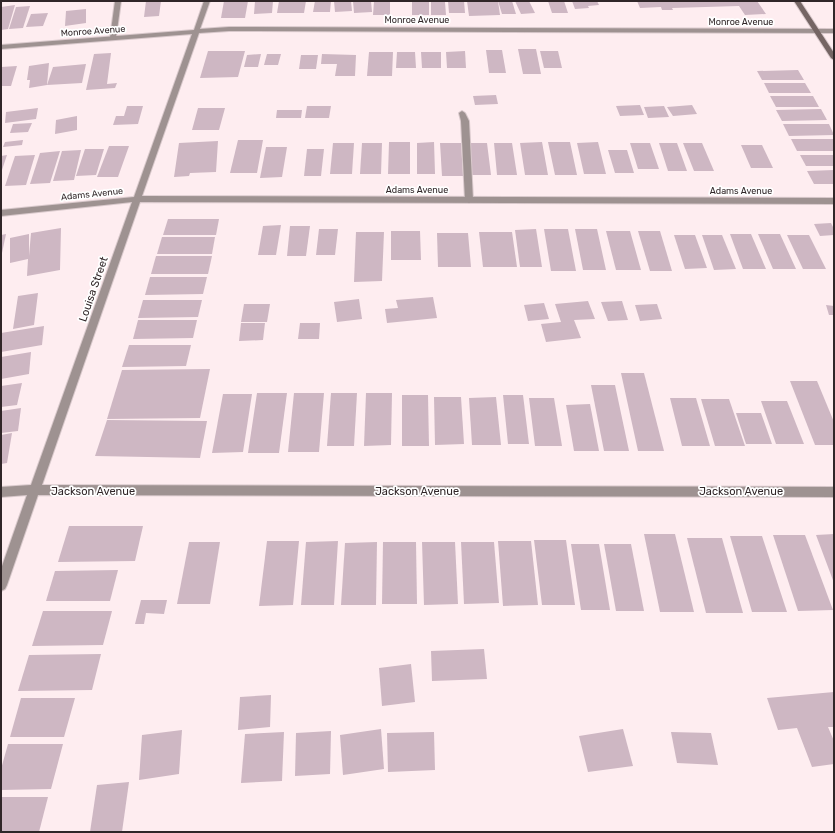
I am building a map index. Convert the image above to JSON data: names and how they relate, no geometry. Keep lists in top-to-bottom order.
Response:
{
  "streets": {
    "street": [
      "Monroe Avenue",
      "Adams Avenue",
      "Louisa Street",
      "Jackson Avenue"
    ]
  },
  "crossings": [
    ["Monroe Avenue", "Louisa Street"],
    ["Adams Avenue", "Louisa Street"],
    ["Louisa Street", "Jackson Avenue"]
  ]
}
